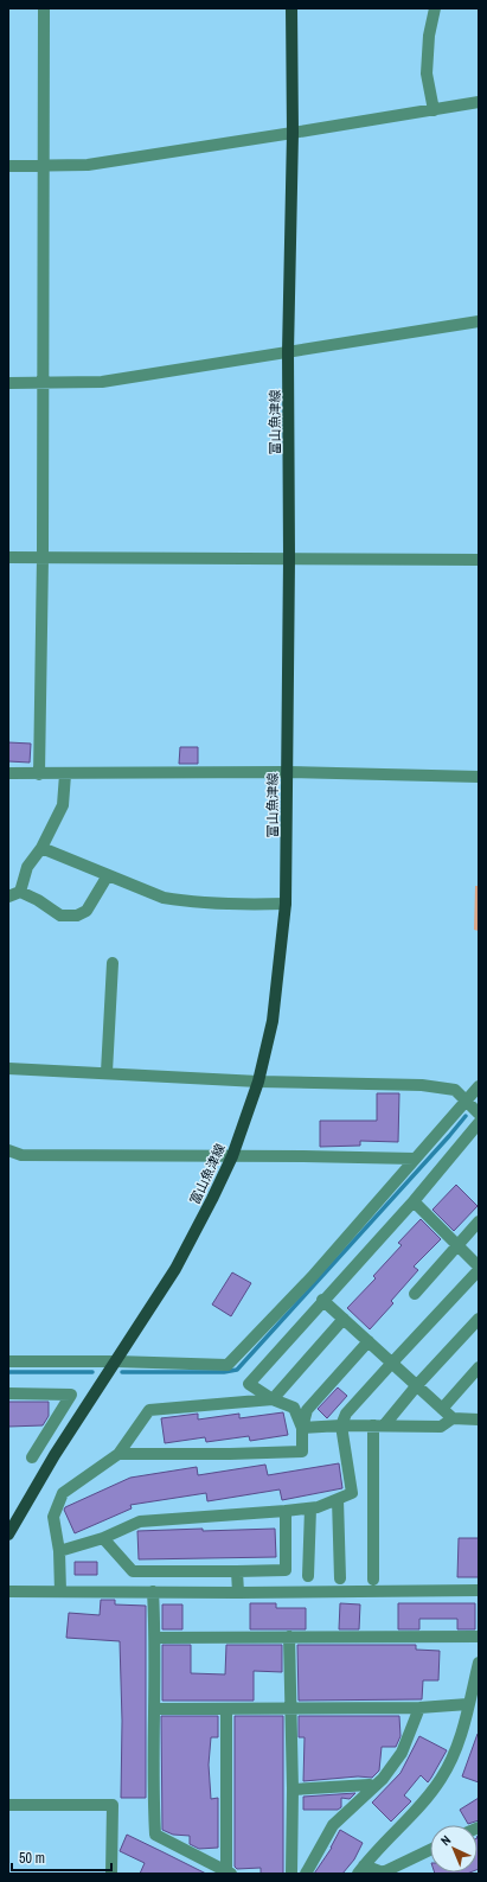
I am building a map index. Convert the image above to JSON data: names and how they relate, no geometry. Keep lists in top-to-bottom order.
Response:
{
  "streets": {
    "main road": ["富山魚津線"]
  },
  "scale_bar": "50 m",
  "north": "top left"
}
